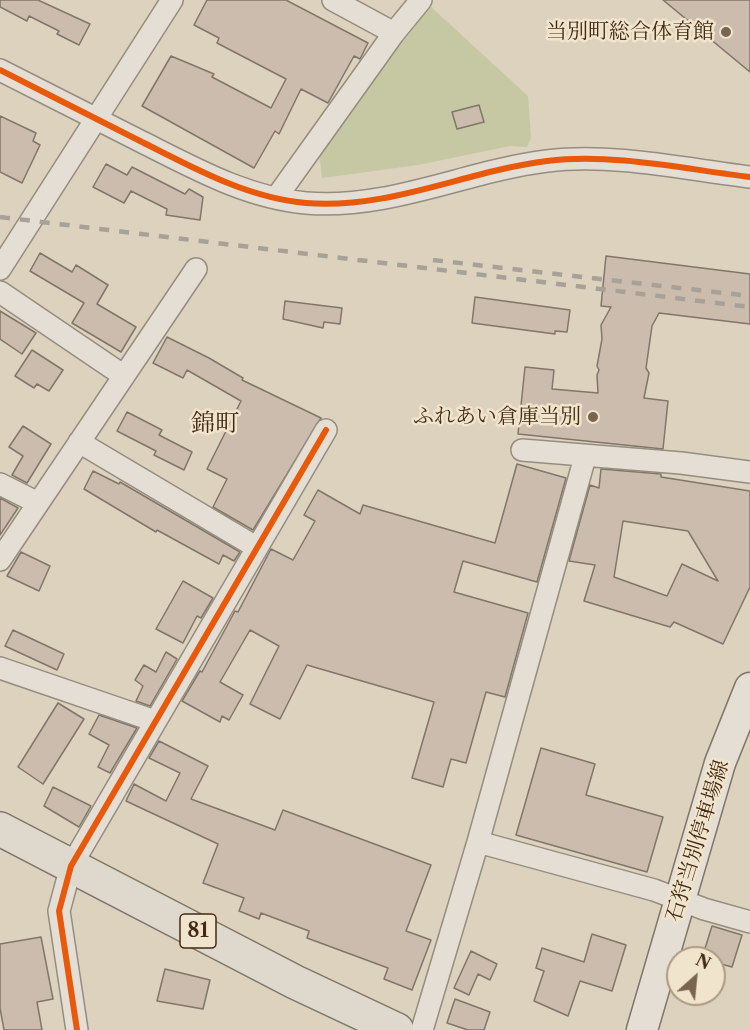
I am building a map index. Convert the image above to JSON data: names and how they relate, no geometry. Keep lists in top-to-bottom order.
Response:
{
  "streets": {
    "main road": ["石狩当別停車場線", "81"]
  },
  "districts": ["錦町"],
  "places": ["当別町総合体育館", "ふれあい倉庫当別"],
  "north": "top right"
}
